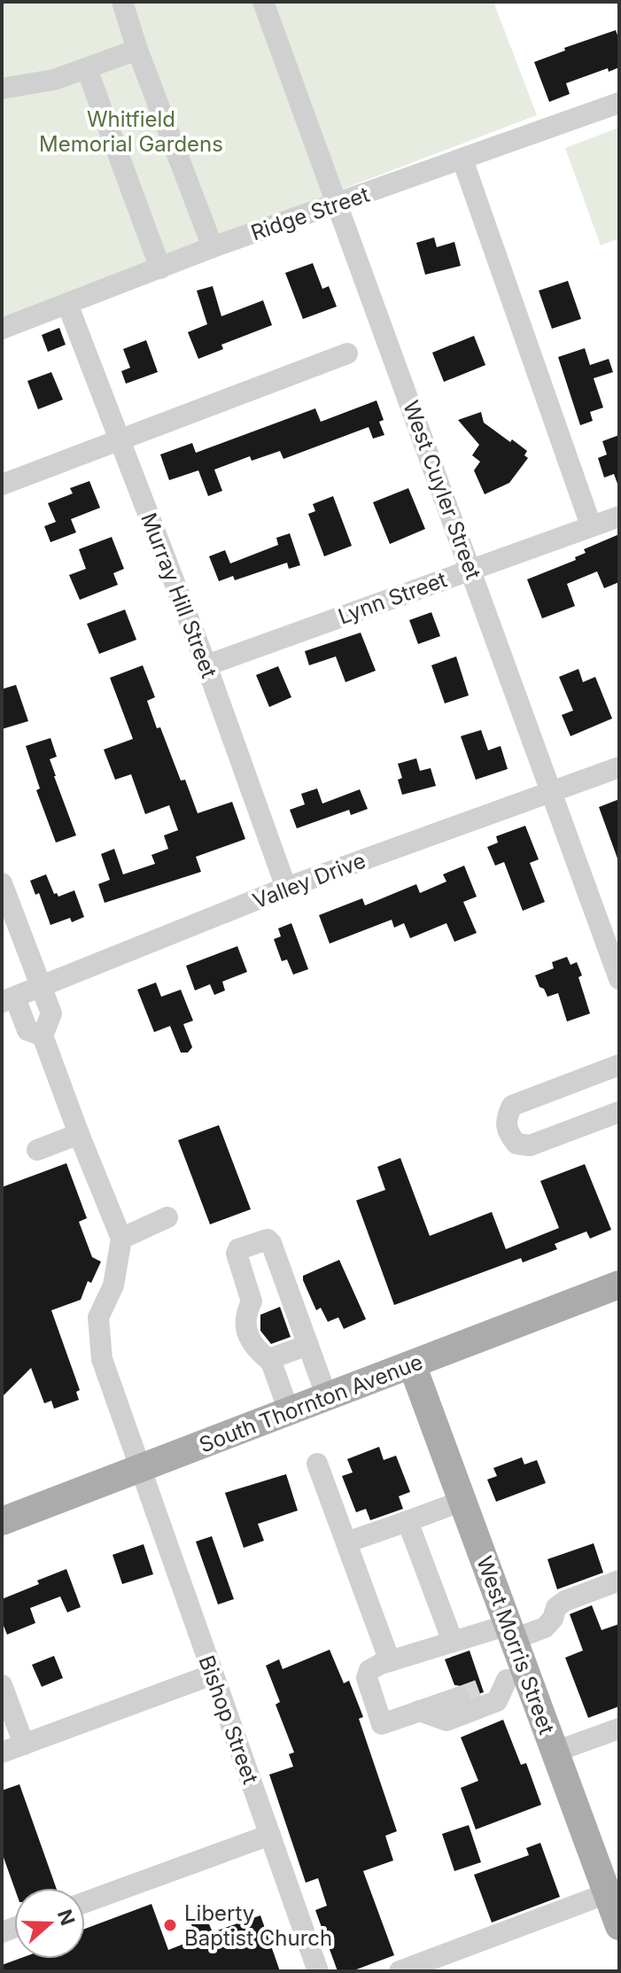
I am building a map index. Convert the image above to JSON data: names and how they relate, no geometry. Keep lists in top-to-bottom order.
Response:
{
  "streets": {
    "main road": ["South Thornton Avenue", "West Morris Street"],
    "street": [
      "Ridge Street",
      "West Cuyler Street",
      "Murray Hill Street",
      "Lynn Street",
      "Valley Drive",
      "Bishop Street"
    ]
  },
  "crossings": [
    ["Ridge Street", "West Cuyler Street"],
    ["Ridge Street", "Murray Hill Street"],
    ["West Cuyler Street", "Lynn Street"],
    ["West Cuyler Street", "Valley Drive"],
    ["Murray Hill Street", "Lynn Street"],
    ["Murray Hill Street", "Valley Drive"],
    ["South Thornton Avenue", "West Morris Street"],
    ["South Thornton Avenue", "Bishop Street"]
  ],
  "parks": ["Whitfield Memorial Gardens"],
  "places": ["Liberty Baptist Church"],
  "north": "right"
}
